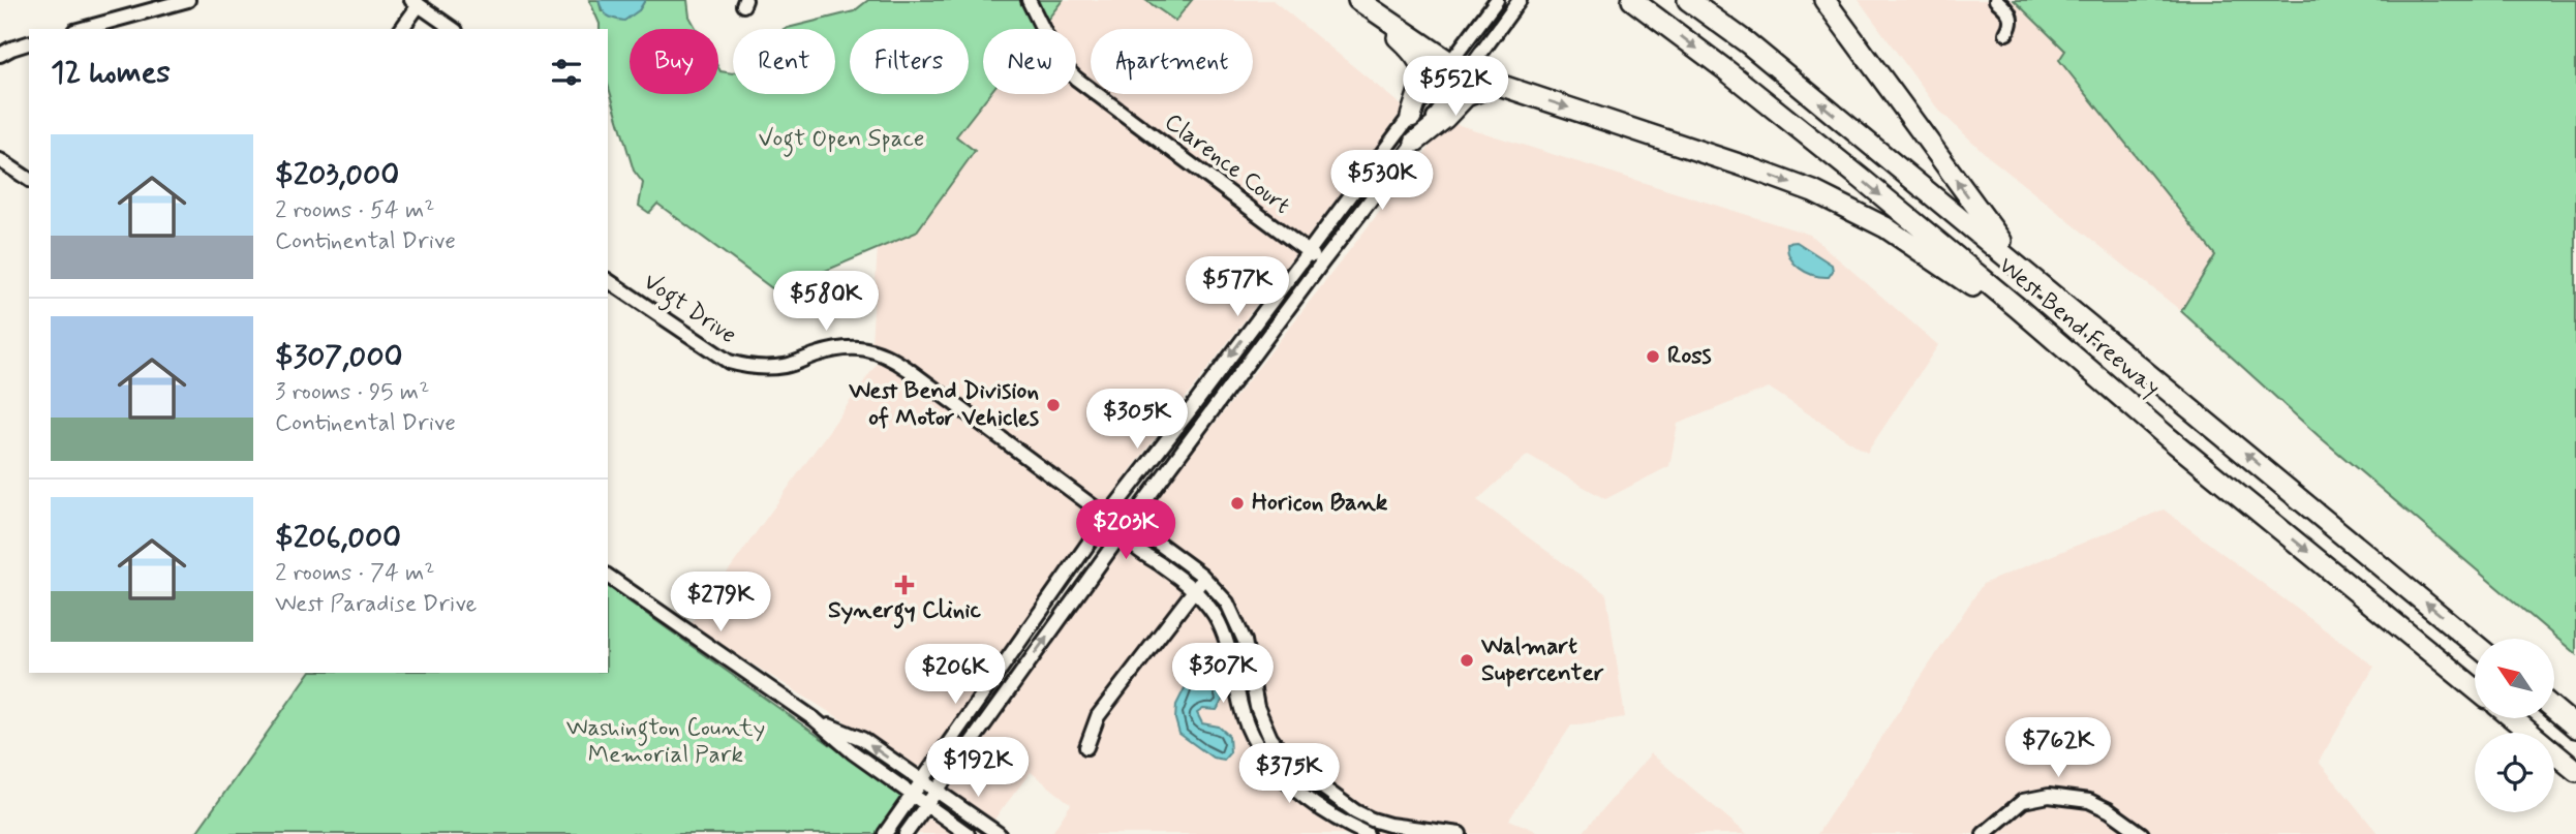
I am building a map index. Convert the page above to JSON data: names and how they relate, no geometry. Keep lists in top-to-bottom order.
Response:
{
  "streets": {
    "highway": ["West Bend Freeway"],
    "street": ["Clarence Court", "Vogt Drive"]
  },
  "parks": ["Vogt Open Space", "Washington County Memorial Park"],
  "places": {
    "other": [
      "Ross",
      "West Bend Division of Motor Vehicles",
      "Horicon Bank",
      "Walmart Supercenter"
    ],
    "health": ["Synergy Clinic"]
  },
  "north": "top left",
  "page": {
    "chip": [
      "Buy",
      "Rent",
      "Filters",
      "New",
      "Apartment"
    ],
    "heading": "12 homes",
    "price": [
      "$552K",
      "$530K",
      "$577K",
      "$580K",
      "$305K",
      "$203K",
      "$279K",
      "$307K",
      "$206K",
      "$762K",
      "$192K",
      "$375K"
    ],
    "list": [
      {
        "name": "$203,000",
        "note": "2 rooms · 54 m² · Continental Drive"
      },
      {
        "name": "$307,000",
        "note": "3 rooms · 95 m² · Continental Drive"
      },
      {
        "name": "$206,000",
        "note": "2 rooms · 74 m² · West Paradise Drive"
      }
    ]
  }
}
